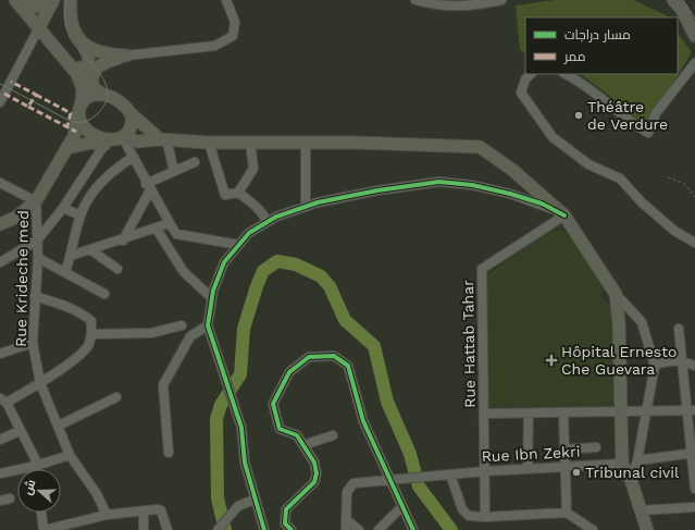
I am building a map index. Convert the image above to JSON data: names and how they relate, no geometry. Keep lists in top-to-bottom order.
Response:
{
  "streets": {
    "street": ["Rue Krideche med", "Rue Hattab Tahar", "Rue Ibn Zekri"]
  },
  "crossings": [
    ["Rue Hattab Tahar", "Rue Ibn Zekri"]
  ],
  "places": {
    "other": ["Théâtre de Verdure", "Tribunal civil"],
    "health": ["Hôpital Ernesto Che Guevara"]
  },
  "legend": ["مسار دراجات", "ممر"],
  "north": "left"
}
